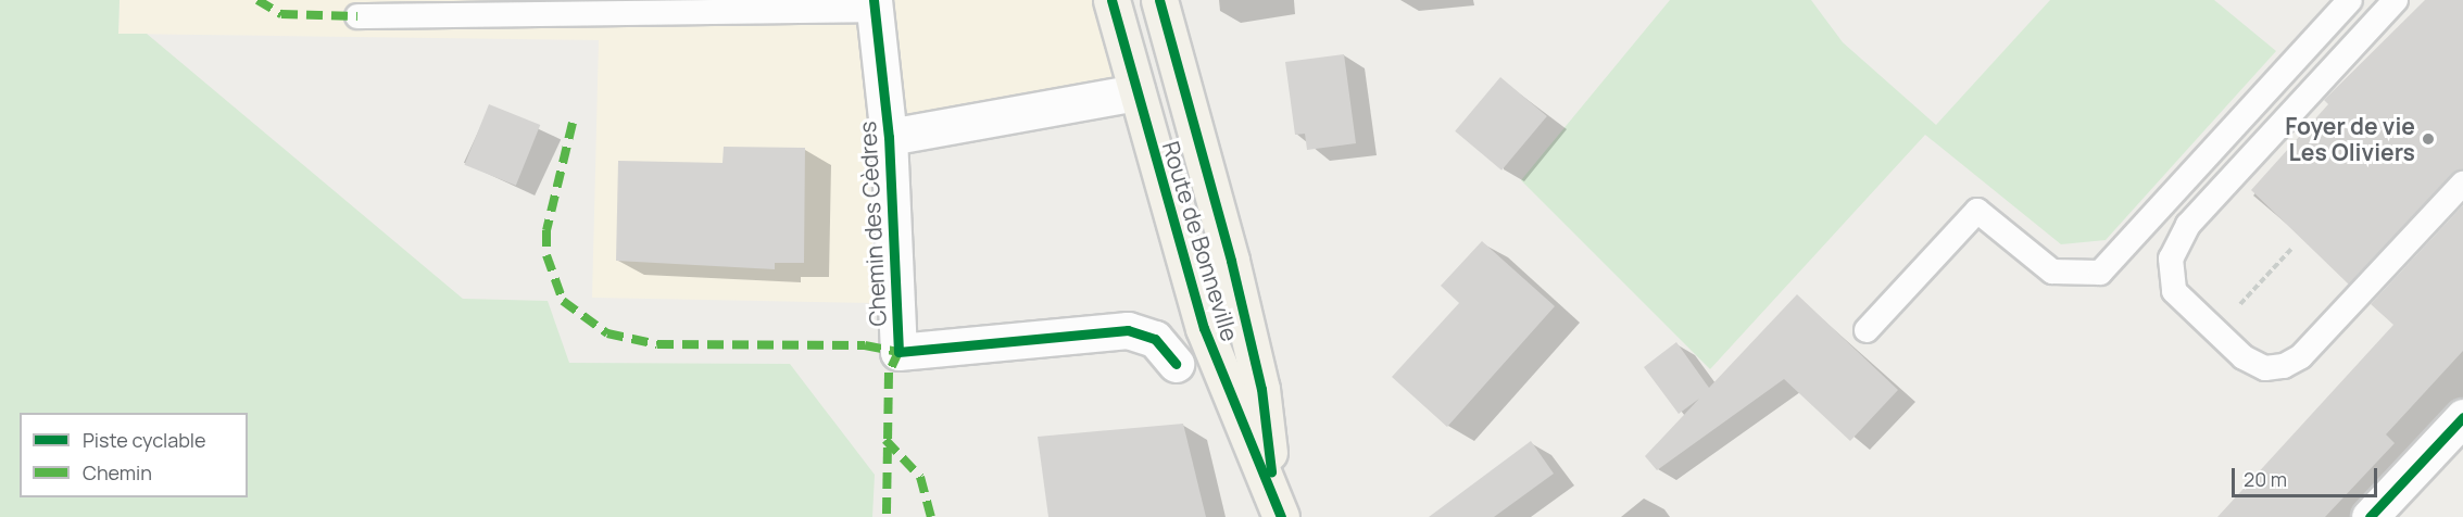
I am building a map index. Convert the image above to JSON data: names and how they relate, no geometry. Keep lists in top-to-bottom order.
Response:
{
  "streets": {
    "main road": ["Route de Bonneville"],
    "street": ["Chemin des Cèdres"]
  },
  "crossings": [
    ["Chemin des Cèdres", "Route de Bonneville"]
  ],
  "places": ["Foyer de vie Les Oliviers"],
  "legend": ["Piste cyclable", "Chemin"],
  "scale_bar": "20 m"
}
